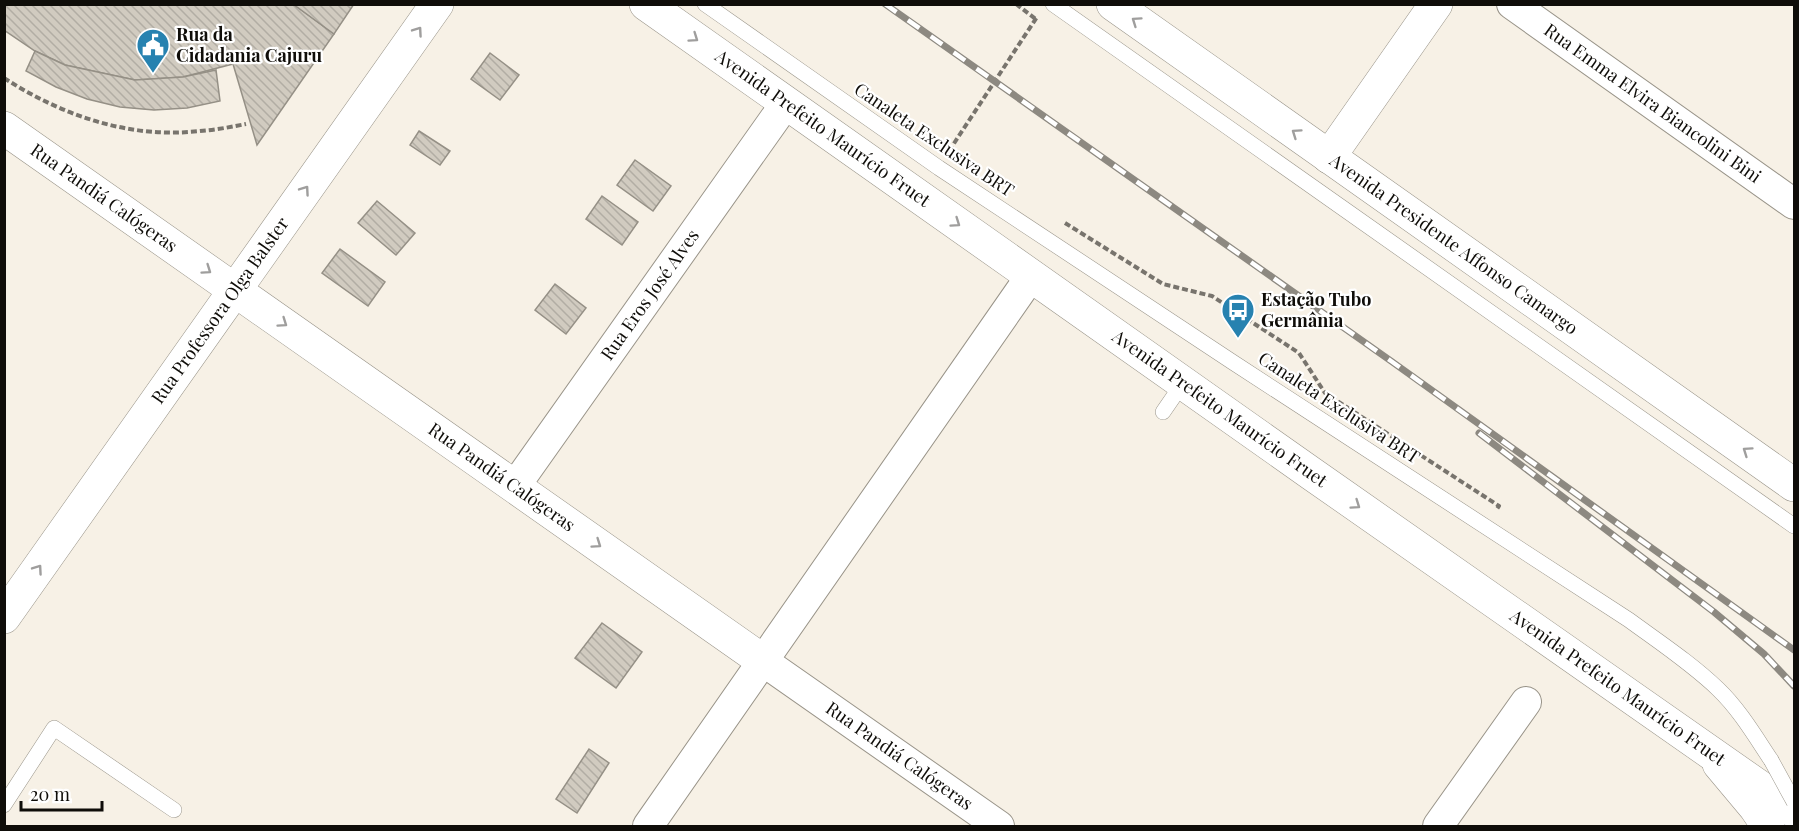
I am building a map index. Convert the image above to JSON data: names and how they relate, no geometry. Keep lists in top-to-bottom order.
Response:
{
  "streets": {
    "main road": [
      "Avenida Prefeito Maurício Fruet",
      "Rua Pandiá Calógeras",
      "Avenida Presidente Affonso Camargo",
      "Rua Professora Olga Balster"
    ],
    "street": ["Rua Emma Elvira Biancolini Bini", "Rua Eros José Alves"],
    "lane": ["Canaleta Exclusiva BRT"]
  },
  "crossings": [
    ["Avenida Prefeito Maurício Fruet", "Rua Eros José Alves"],
    ["Rua Pandiá Calógeras", "Rua Eros José Alves"],
    ["Rua Pandiá Calógeras", "Rua Professora Olga Balster"]
  ],
  "one_way": [
    "Avenida Prefeito Maurício Fruet",
    "Rua Pandiá Calógeras",
    "Avenida Presidente Affonso Camargo",
    "Rua Professora Olga Balster"
  ],
  "places": {
    "public building": ["Rua da Cidadania Cajuru"],
    "bus stop": ["Estação Tubo Germânia"]
  },
  "scale_bar": "20 m"
}
